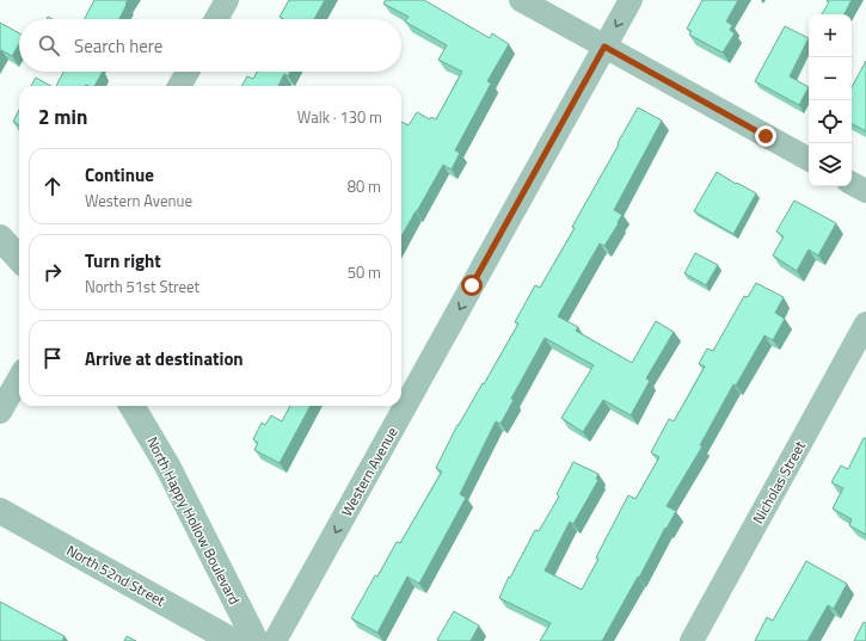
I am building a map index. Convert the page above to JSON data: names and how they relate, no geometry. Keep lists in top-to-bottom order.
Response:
{
  "streets": {
    "street": [
      "Western Avenue",
      "Nicholas Street",
      "North Happy Hollow Boulevard",
      "North 52nd Street"
    ]
  },
  "one_way": ["Western Avenue"],
  "page": {
    "map_buttons": ["+", "−"],
    "search": "Search here",
    "heading": ["2 min", "Walk · 130 m"],
    "list": [
      ["Continue", "Western Avenue", "80 m"],
      ["Turn right", "North 51st Street", "50 m"],
      "Arrive at destination"
    ]
  }
}
